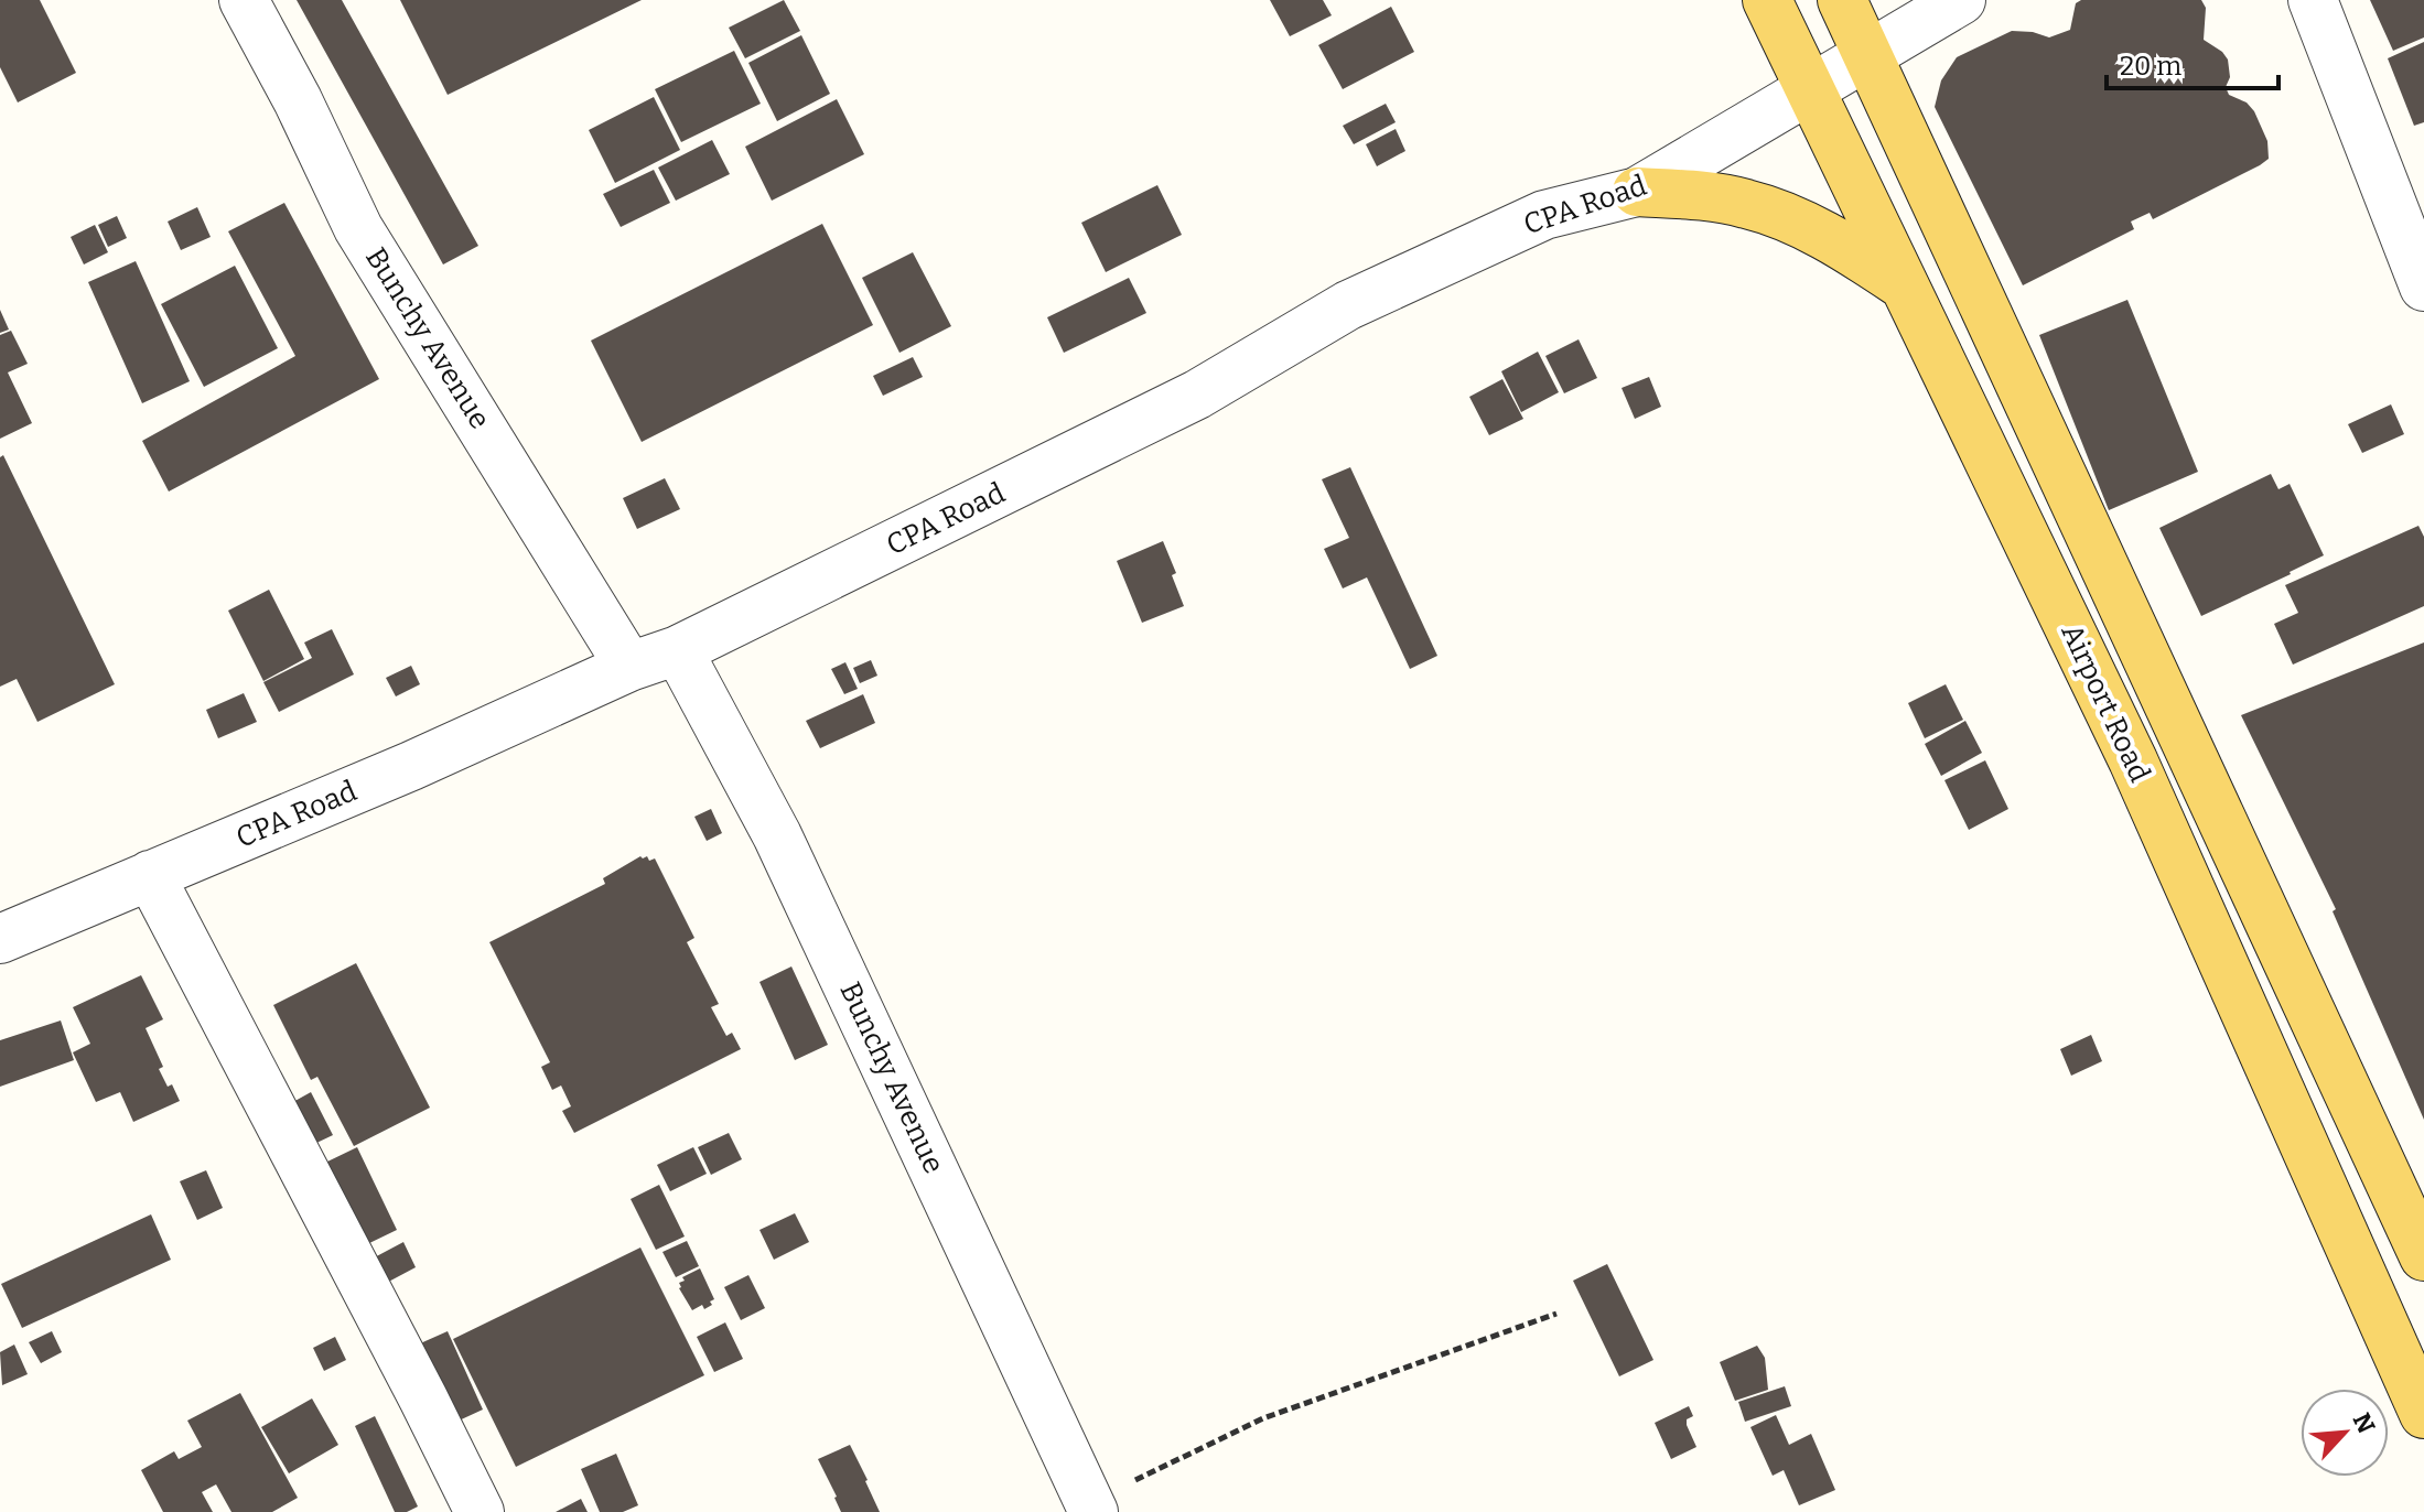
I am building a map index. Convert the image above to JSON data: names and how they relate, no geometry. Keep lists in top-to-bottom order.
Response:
{
  "streets": {
    "main road": ["Airport Road"],
    "street": ["CPA Road", "Bunchy Avenue"]
  },
  "crossings": [
    ["CPA Road", "Bunchy Avenue"],
    ["CPA Road", "Airport Road"]
  ],
  "scale_bar": "20 m",
  "north": "top right"
}
